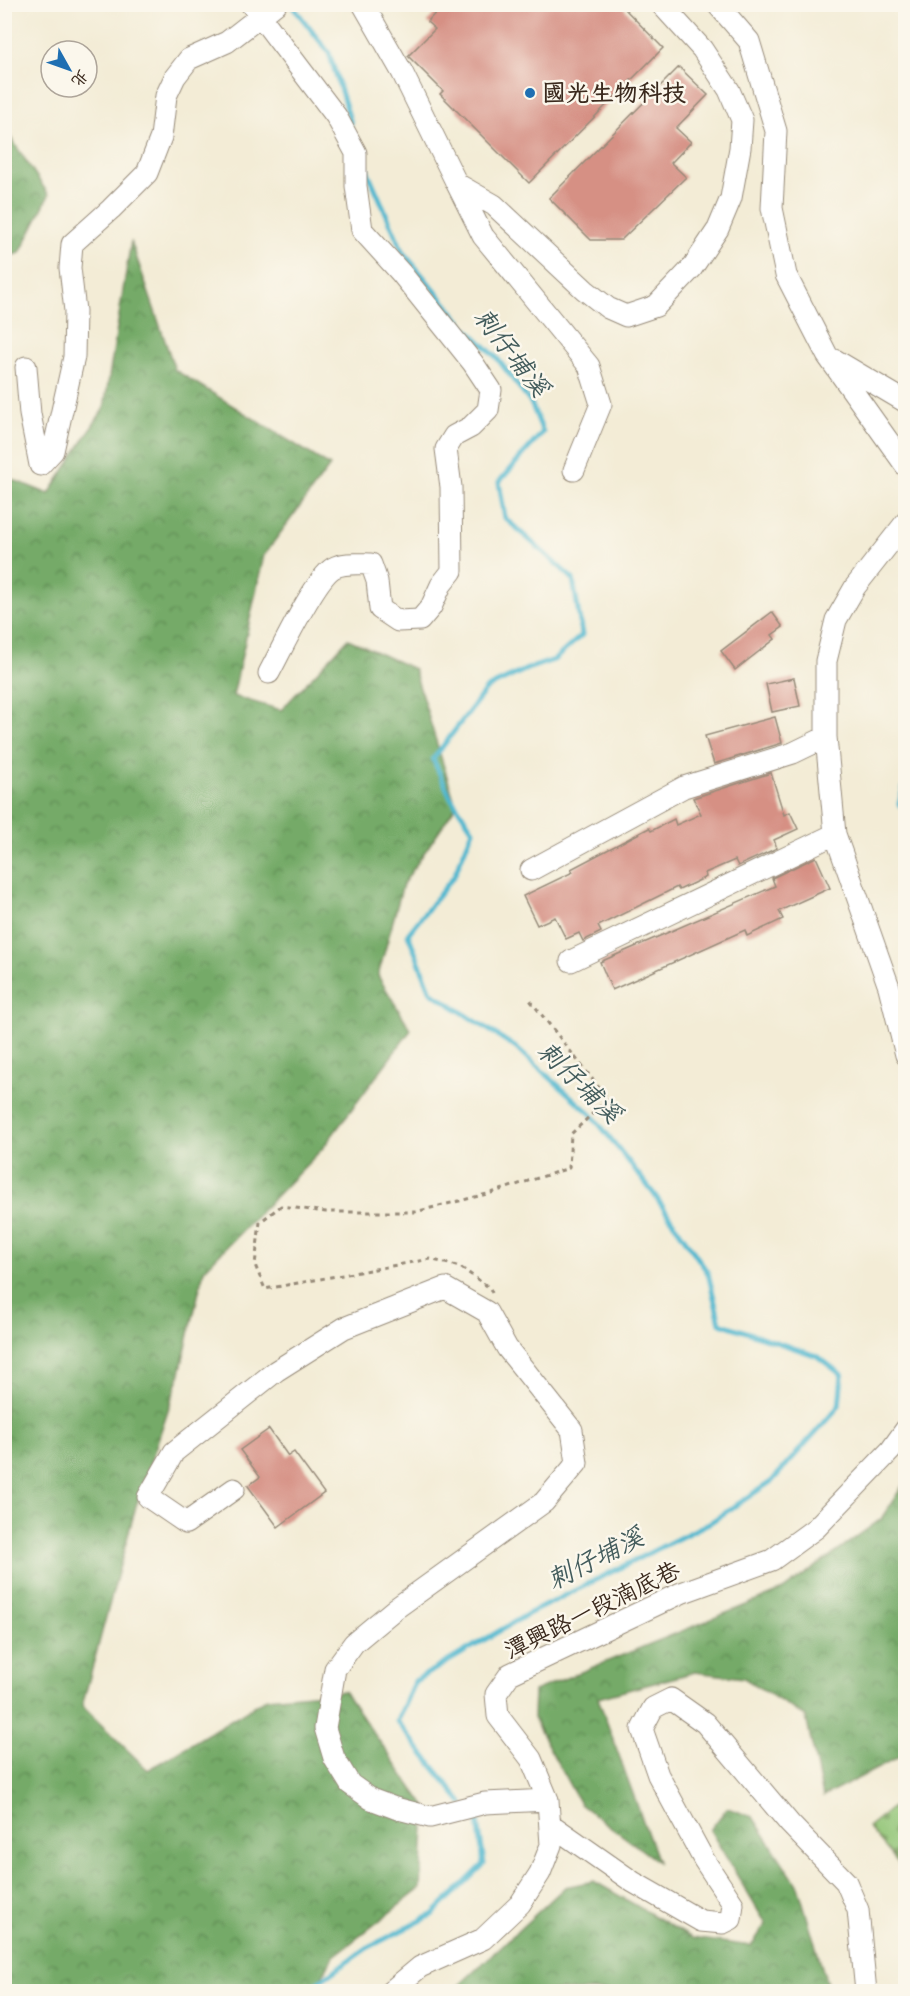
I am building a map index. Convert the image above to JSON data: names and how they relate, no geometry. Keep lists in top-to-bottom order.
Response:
{
  "streets": {
    "street": ["潭興路一段湳底巷"]
  },
  "water": ["刺仔埔溪"],
  "places": ["國光生物科技"],
  "north": "bottom right"
}
